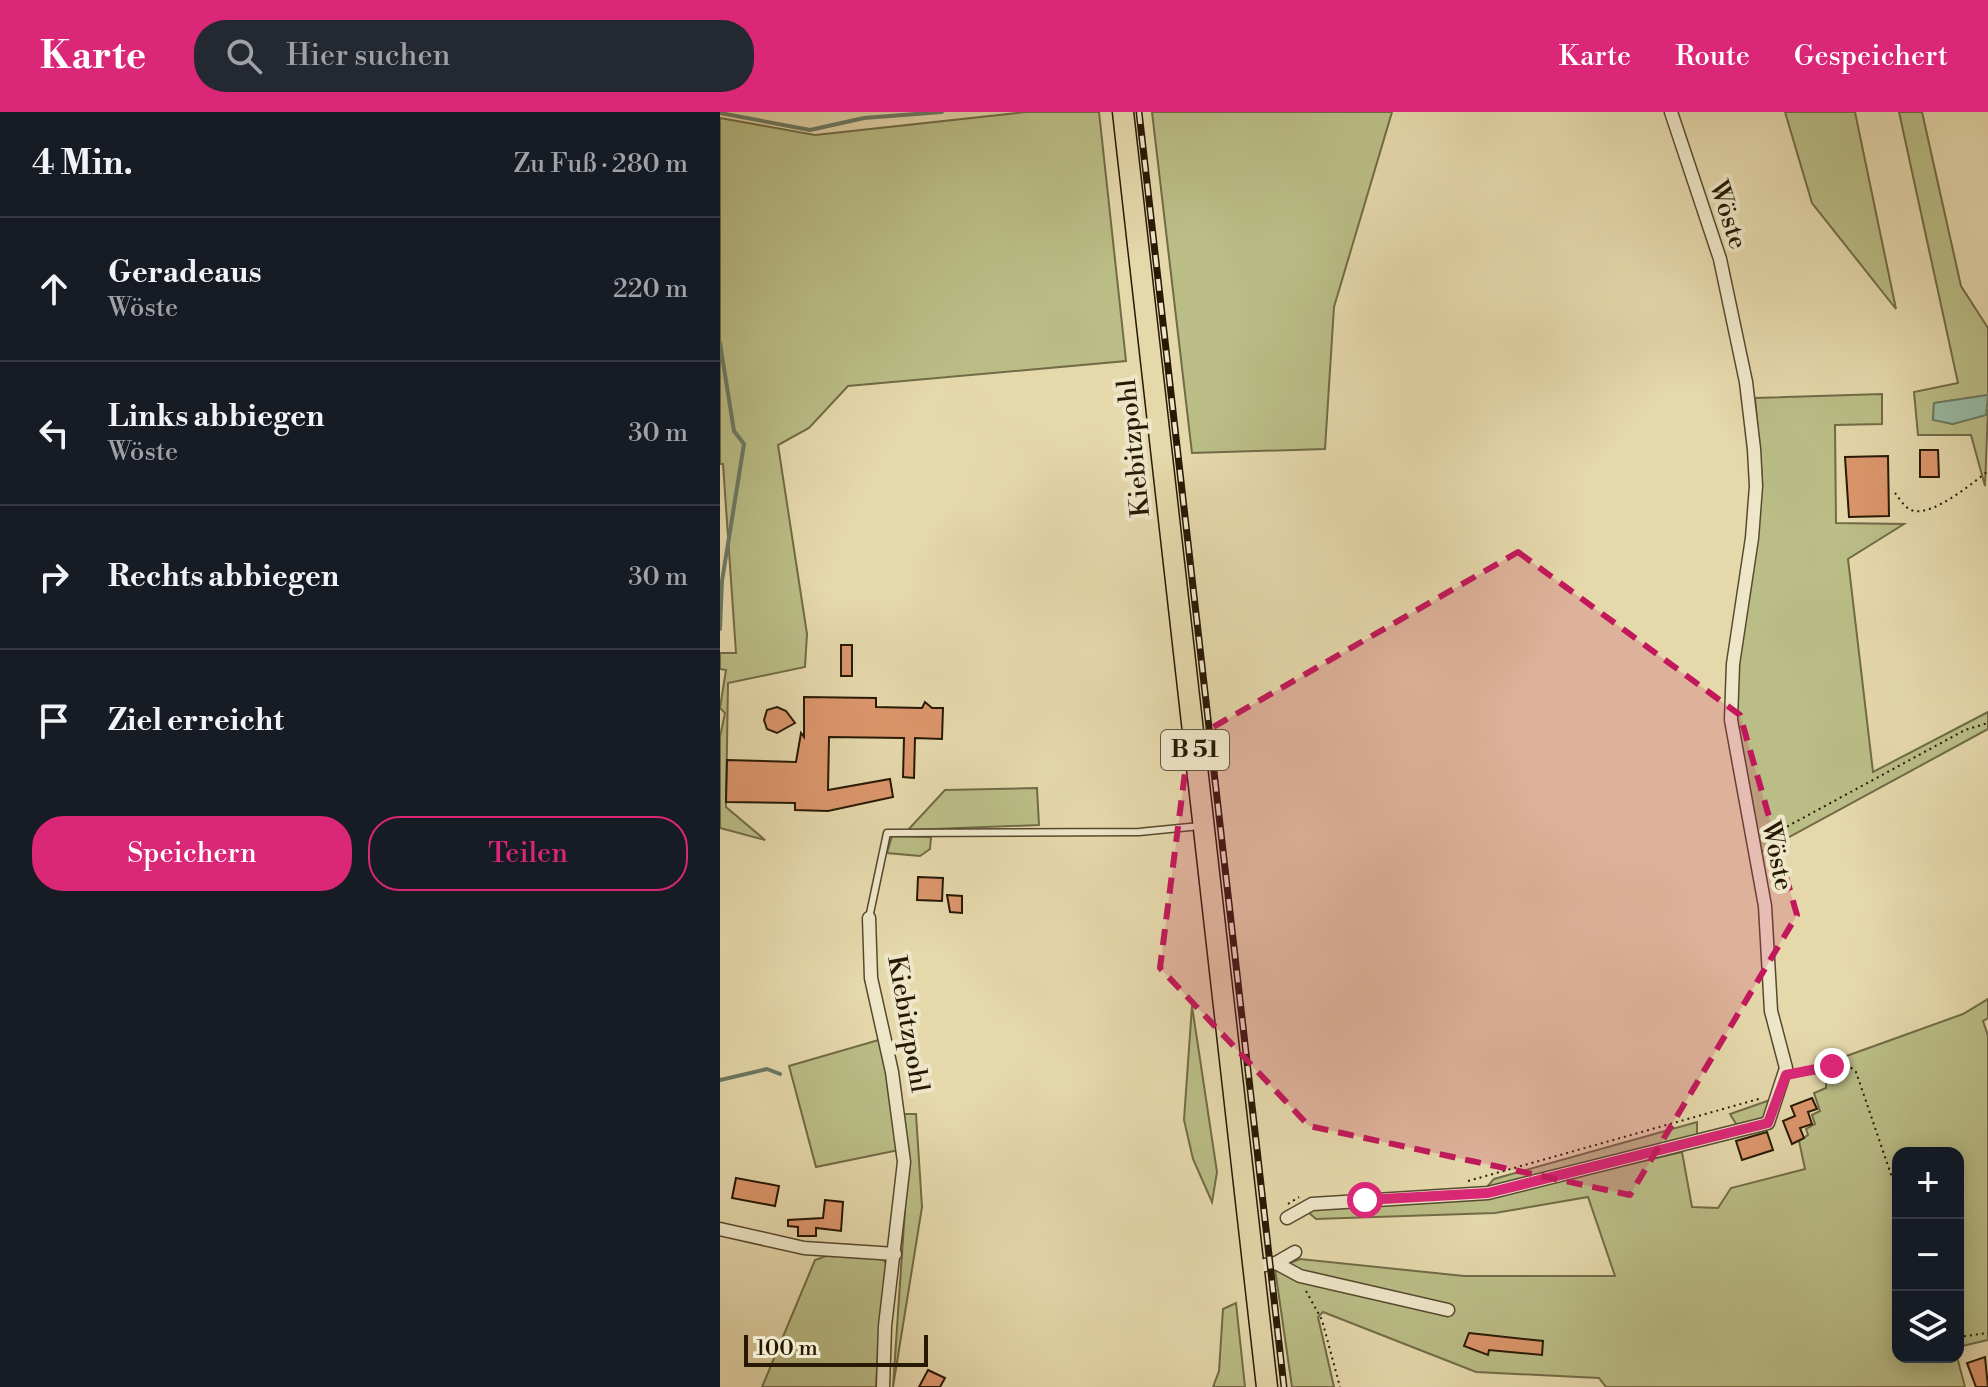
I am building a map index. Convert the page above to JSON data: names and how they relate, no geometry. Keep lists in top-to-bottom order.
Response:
{
  "streets": {
    "main road": ["Kiebitzpohl", "B 51"],
    "street": ["Wöste"]
  },
  "scale_bar": "100 m",
  "page": {
    "header": "Karte",
    "search": "Hier suchen",
    "nav": ["Karte", "Route", "Gespeichert"],
    "heading": ["4 Min.", "Zu Fuß · 280 m"],
    "list": [
      ["Geradeaus", "Wöste", "220 m"],
      ["Links abbiegen", "Wöste", "30 m"],
      ["Rechts abbiegen", "30 m"],
      "Ziel erreicht"
    ],
    "buttons": ["Speichern", "Teilen"],
    "map_buttons": ["+", "−"],
    "scale": "100 m"
  }
}
